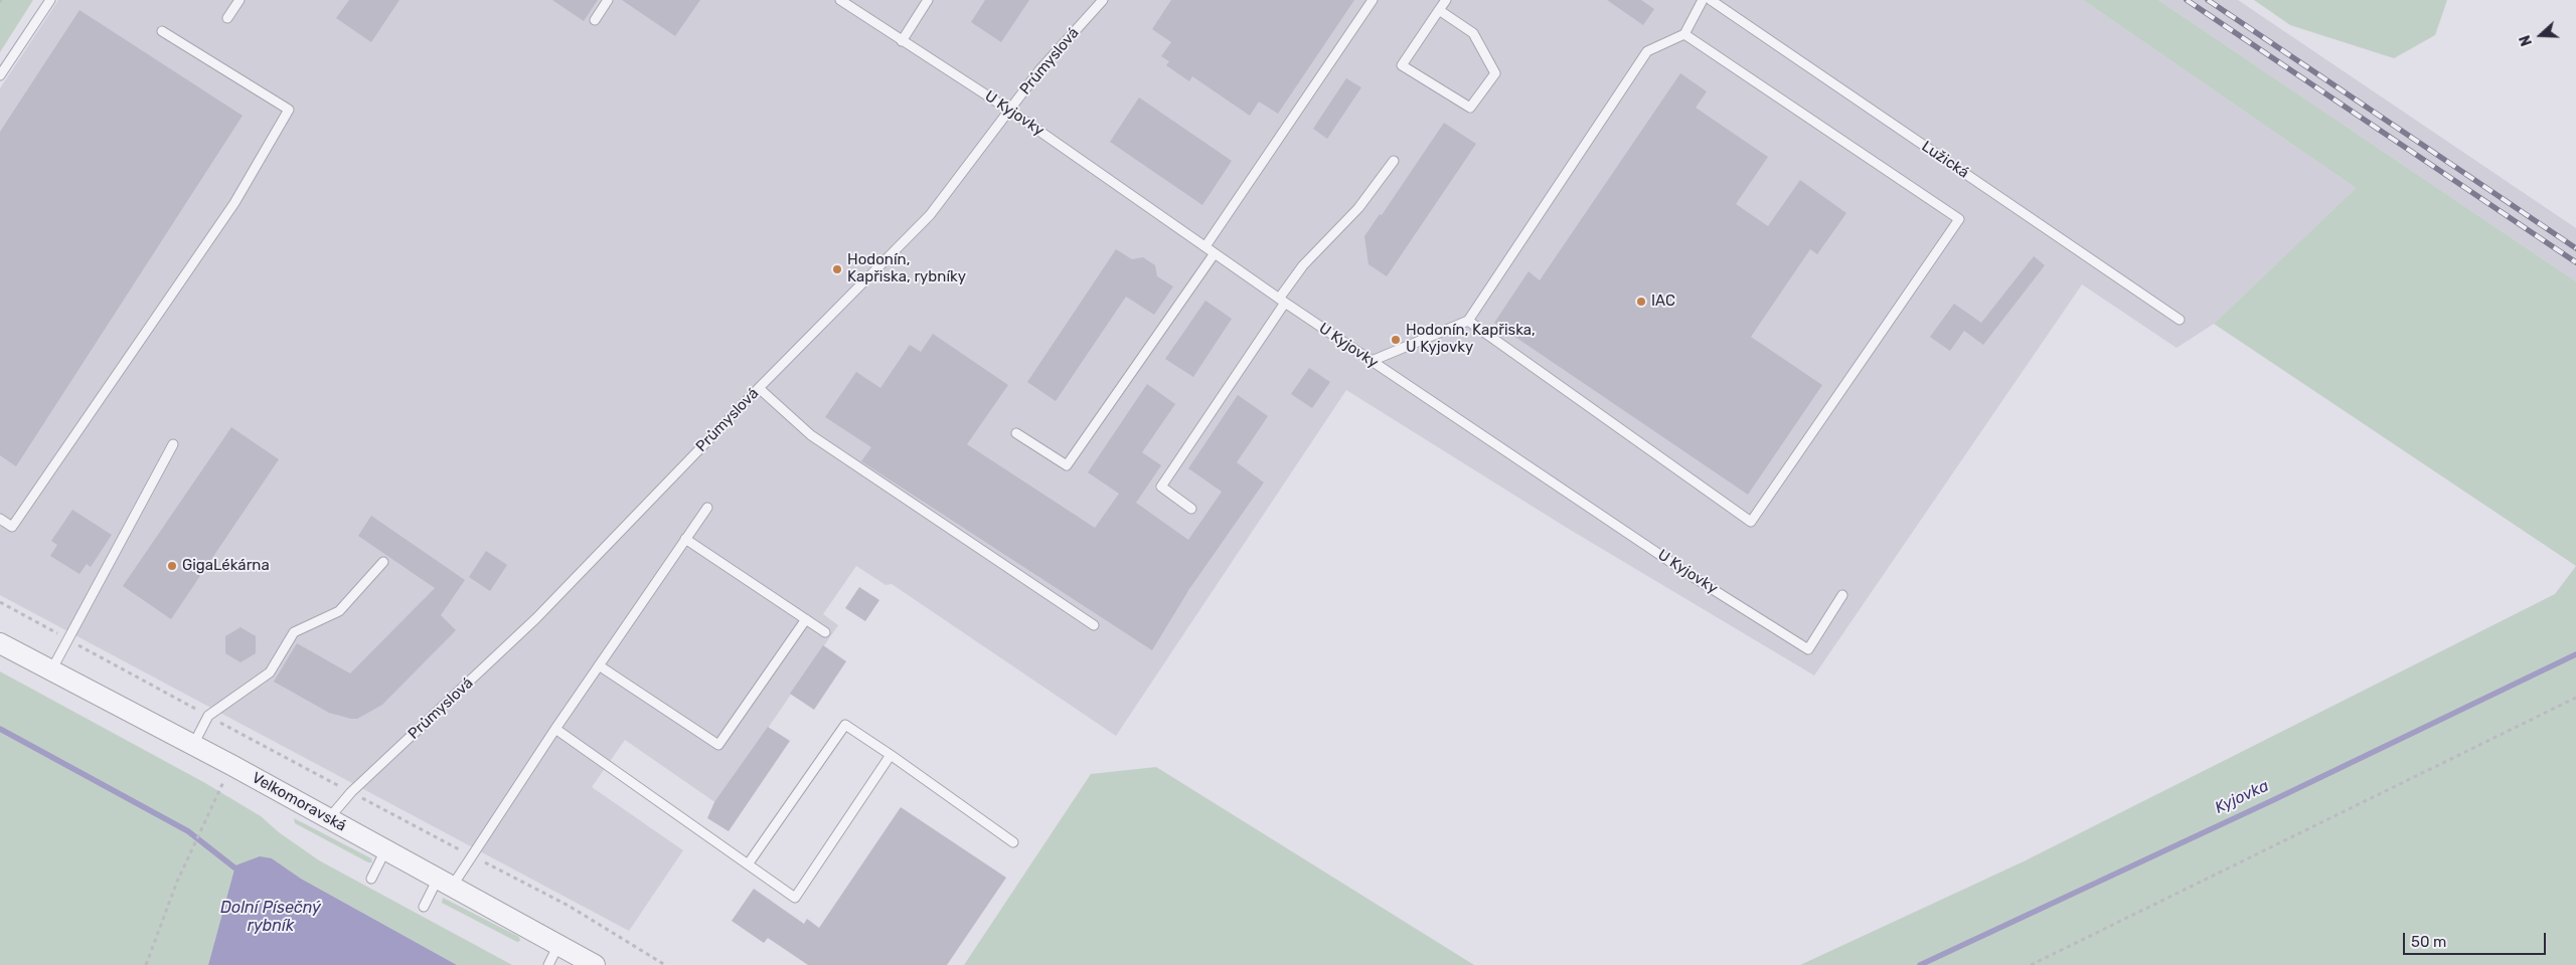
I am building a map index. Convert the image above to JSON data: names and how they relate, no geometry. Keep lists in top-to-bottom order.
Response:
{
  "streets": {
    "street": ["Velkomoravská"],
    "lane": ["Průmyslová", "U Kyjovky", "Lužická"]
  },
  "crossings": [
    ["Průmyslová", "U Kyjovky"],
    ["Průmyslová", "Velkomoravská"]
  ],
  "water": ["Kyjovka", "Dolní Písečný rybník"],
  "places": [
    "Hodonín, Kapřiska, rybníky",
    "IAC",
    "Hodonín, Kapřiska, U Kyjovky",
    "GigaLékárna"
  ],
  "scale_bar": "50 m",
  "north": "left"
}
